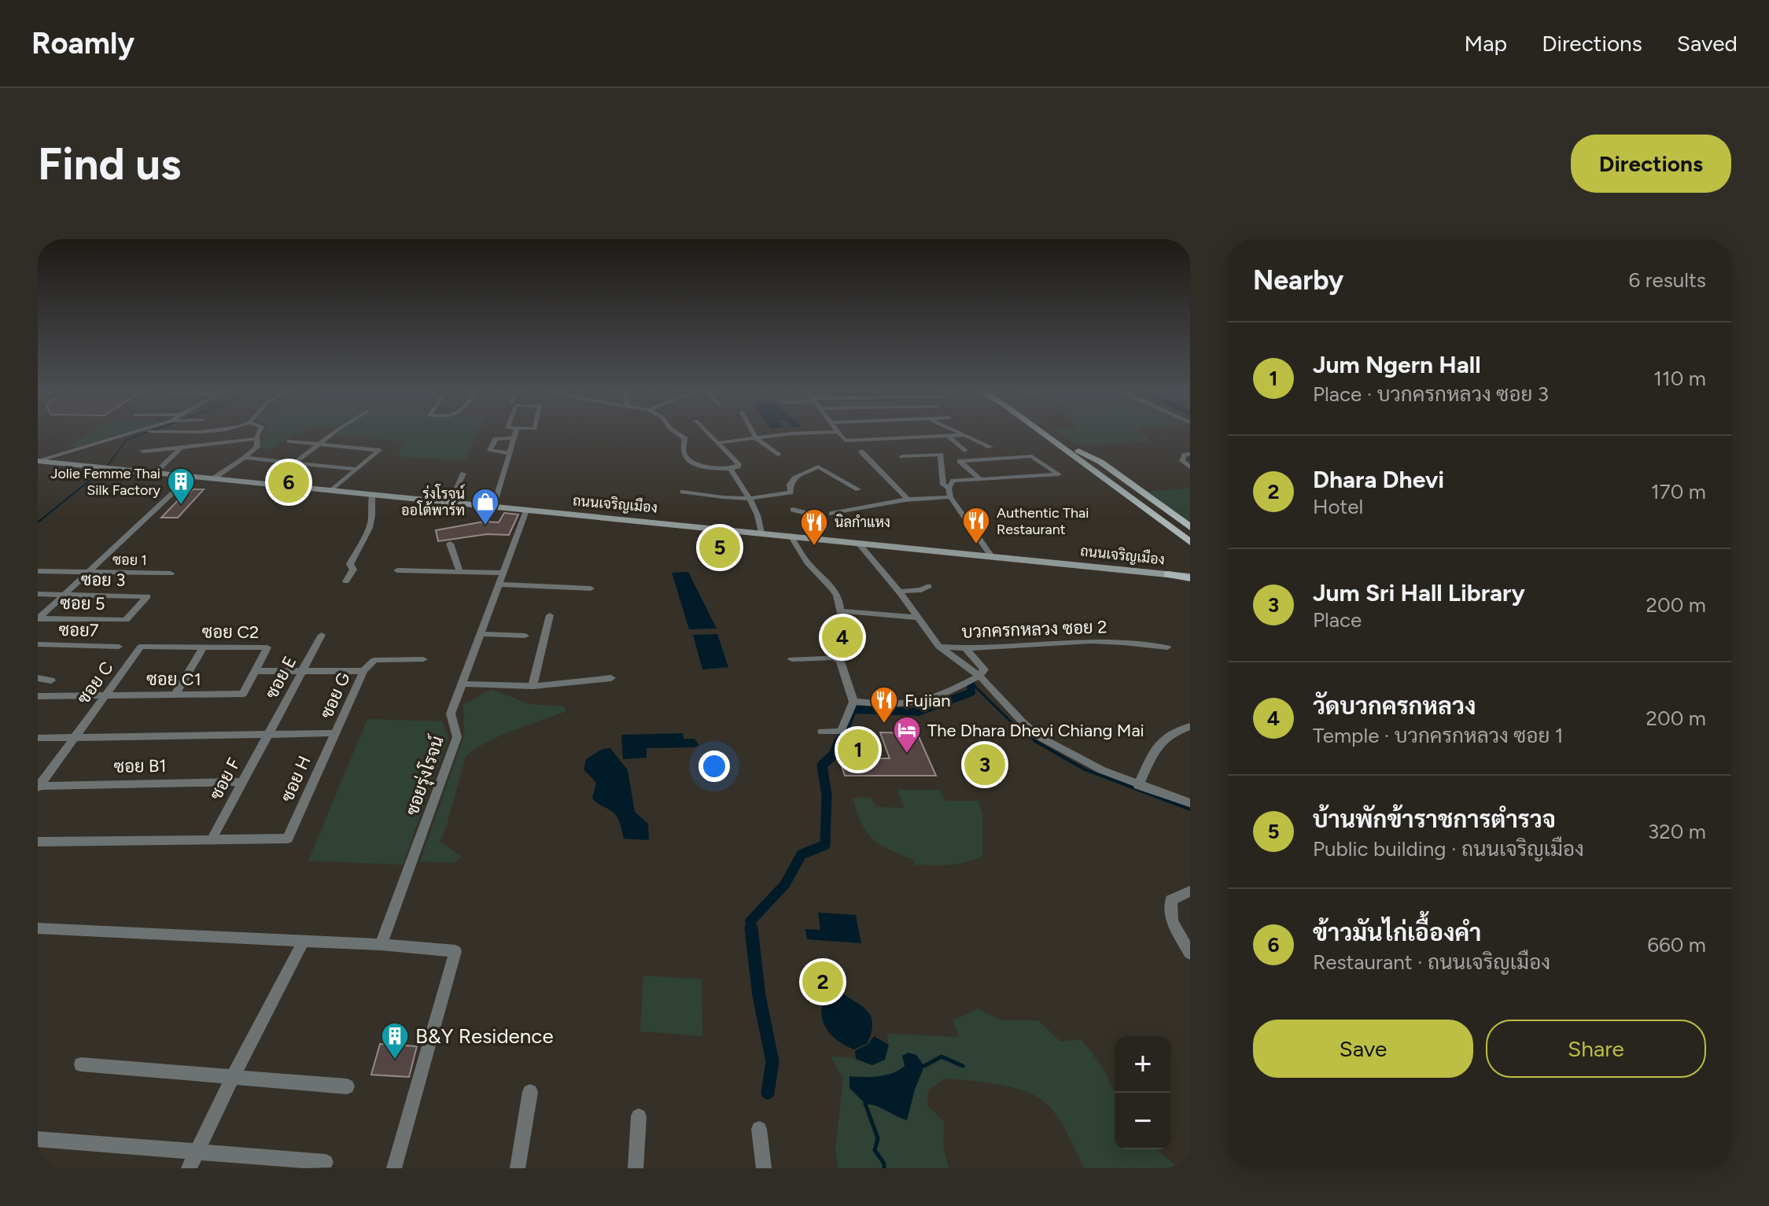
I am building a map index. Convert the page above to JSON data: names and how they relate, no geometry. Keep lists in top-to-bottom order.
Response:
{
  "streets": {
    "main road": ["ถนนเจริญเมือง"],
    "street": [
      "ซอย 1",
      "ซอย 3",
      "ซอย 5",
      "บวกครกหลวง ซอย 2",
      "ซอย7",
      "ซอย C2",
      "ซอย E",
      "ซอย C1",
      "ซอย C",
      "ซอย G",
      "ซอย B1",
      "ซอยรุ่งโรจน์",
      "ซอย F",
      "ซอย H"
    ]
  },
  "crossings": [
    ["ถนนเจริญเมือง", "ซอยรุ่งโรจน์"],
    ["ซอย 3", "ซอย 5"],
    ["ซอย C2", "ซอย C1"],
    ["ซอย C2", "ซอย C"],
    ["ซอย E", "ซอย F"],
    ["ซอย C1", "ซอย C"],
    ["ซอย C", "ซอย B1"],
    ["ซอย G", "ซอย H"],
    ["ซอย B1", "ซอย F"],
    ["ซอย F", "ซอย H"]
  ],
  "places": {
    "building": ["Jolie Femme Thai Silk Factory", "B&Y Residence"],
    "shop": ["รุ่งโรจน์ ออโต้พาร์ท"],
    "restaurant": ["Authentic Thai Restaurant", "นิลกําแหง", "Fujian"],
    "hotel": ["The Dhara Dhevi Chiang Mai"]
  },
  "page": {
    "header": "Roamly",
    "nav": ["Map", "Directions", "Saved"],
    "buttons": [
      "Directions",
      ["Save", "Share"]
    ],
    "title": "Find us",
    "heading": ["Nearby", "6 results"],
    "list": [
      {
        "mark": "1",
        "name": "Jum Ngern Hall",
        "note": "Place · บวกครกหลวง ซอย 3",
        "value": "110 m"
      },
      {
        "mark": "2",
        "name": "Dhara Dhevi",
        "note": "Hotel",
        "value": "170 m"
      },
      {
        "mark": "3",
        "name": "Jum Sri Hall Library",
        "note": "Place",
        "value": "200 m"
      },
      {
        "mark": "4",
        "name": "วัดบวกครกหลวง",
        "note": "Temple · บวกครกหลวง ซอย 1",
        "value": "200 m"
      },
      {
        "mark": "5",
        "name": "บ้านพักข้าราชการตำรวจ",
        "note": "Public building · ถนนเจริญเมือง",
        "value": "320 m"
      },
      {
        "mark": "6",
        "name": "ข้าวมันไก่เอื้องคํา",
        "note": "Restaurant · ถนนเจริญเมือง",
        "value": "660 m"
      }
    ],
    "pins": [
      "6",
      "5",
      "4",
      "1",
      "3",
      "2"
    ],
    "map_buttons": ["+", "−"]
  }
}
